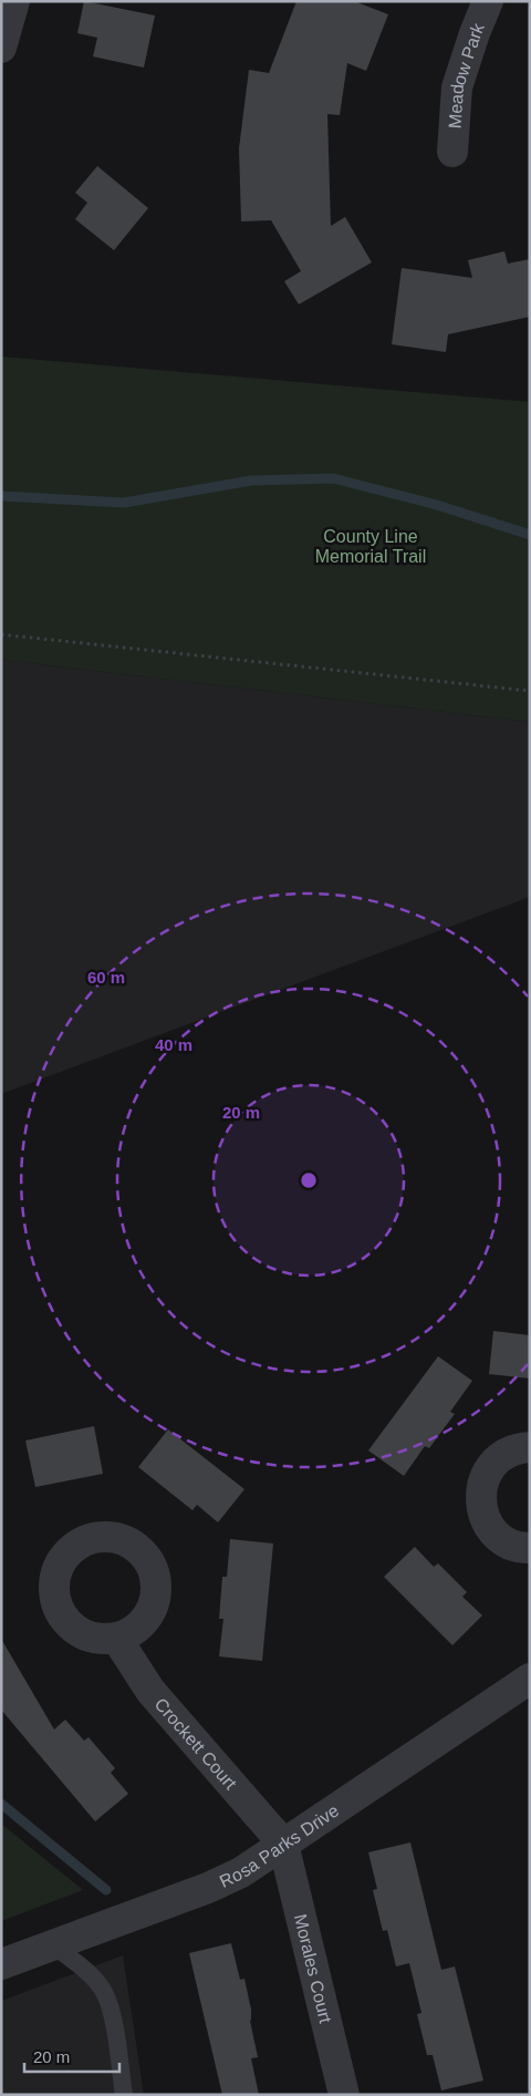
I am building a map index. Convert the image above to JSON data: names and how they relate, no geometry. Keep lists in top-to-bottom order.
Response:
{
  "streets": {
    "street": [
      "Meadow Park",
      "Crockett Court",
      "Rosa Parks Drive",
      "Morales Court"
    ]
  },
  "crossings": [
    ["Crockett Court", "Rosa Parks Drive"],
    ["Crockett Court", "Morales Court"],
    ["Rosa Parks Drive", "Morales Court"]
  ],
  "parks": ["County Line Memorial Trail"],
  "scale_bar": "20 m",
  "rings": ["60 m", "40 m", "20 m"]
}
